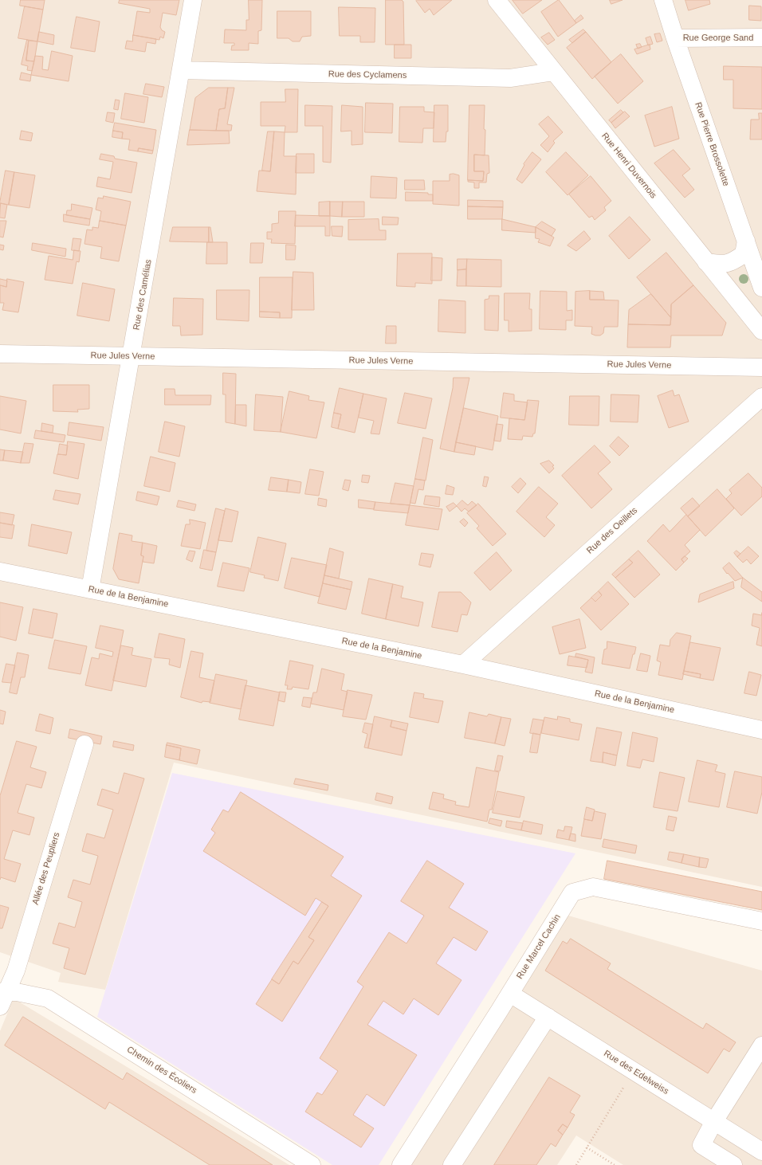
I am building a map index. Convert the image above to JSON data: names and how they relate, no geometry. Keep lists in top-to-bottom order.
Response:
{
  "streets": {
    "street": [
      "Rue George Sand",
      "Rue des Cyclamens",
      "Rue Pierre Brossolette",
      "Rue Henri Duvernois",
      "Rue des Camélias",
      "Rue Jules Verne",
      "Rue des Oeillets",
      "Rue de la Benjamine",
      "Allée des Peupliers",
      "Rue Marcel Cachin",
      "Chemin des Écoliers",
      "Rue des Edelweiss"
    ]
  },
  "crossings": [
    ["Rue George Sand", "Rue Pierre Brossolette"],
    ["Rue des Cyclamens", "Rue Henri Duvernois"],
    ["Rue des Cyclamens", "Rue des Camélias"],
    ["Rue des Camélias", "Rue Jules Verne"],
    ["Rue des Camélias", "Rue de la Benjamine"],
    ["Rue des Oeillets", "Rue de la Benjamine"],
    ["Allée des Peupliers", "Chemin des Écoliers"],
    ["Rue Marcel Cachin", "Rue des Edelweiss"]
  ]
}
